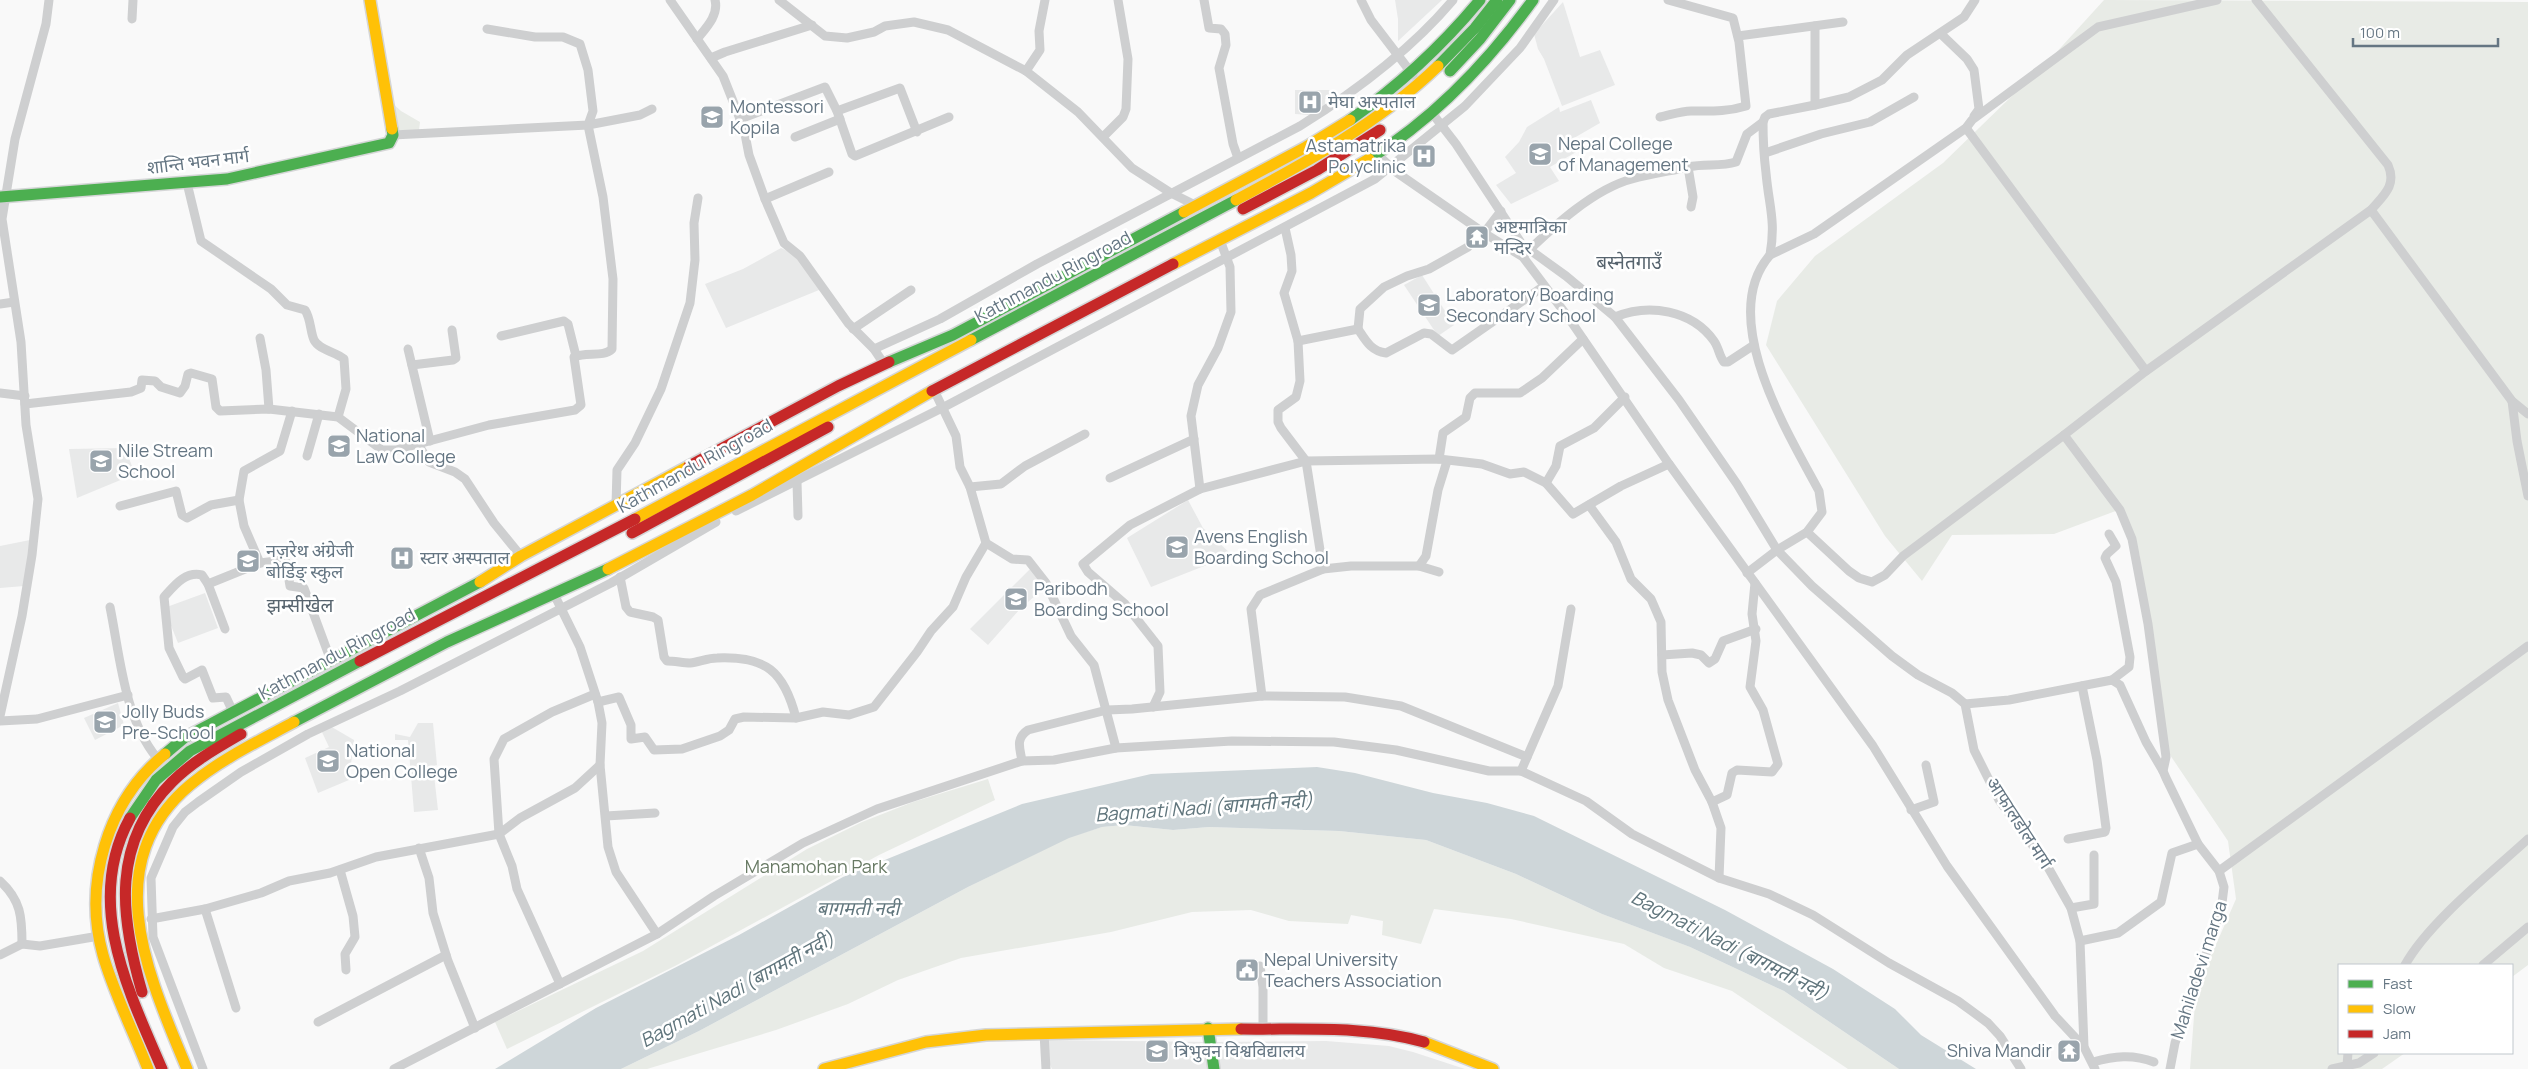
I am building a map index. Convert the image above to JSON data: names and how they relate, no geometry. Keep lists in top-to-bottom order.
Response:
{
  "streets": {
    "main road": ["शान्ति भवन मार्ग", "Kathmandu Ringroad"],
    "street": ["आफालडोल मार्ग", "Mahiladevi marga"]
  },
  "districts": ["बस्नेतगाउँ", "झम्सीखेल"],
  "water": ["Bagmati Nadi (बागमती नदी)", "बागमती नदी"],
  "parks": ["Manamohan Park"],
  "places": {
    "hospital": ["मेघा अस्पताल", "Astamatrika Polyclinic", "स्टार अस्पताल"],
    "school or university": [
      "Montessori Kopila",
      "Nepal College of Management",
      "Laboratory Boarding Secondary School",
      "National Law College",
      "Nile Stream School",
      "Avens English Boarding School",
      "नज़रेथ अंग्रेजी बोर्डिङ् स्कुल",
      "Paribodh Boarding School",
      "Jolly Buds Pre-School",
      "National Open College",
      "त्रिभुवन विश्वविद्यालय"
    ],
    "temple": ["अष्टमात्रिका मन्दिर", "Shiva Mandir"],
    "public building": ["Nepal University Teachers Association"]
  },
  "legend": ["Fast", "Slow", "Jam"],
  "scale_bar": "100 m"
}
